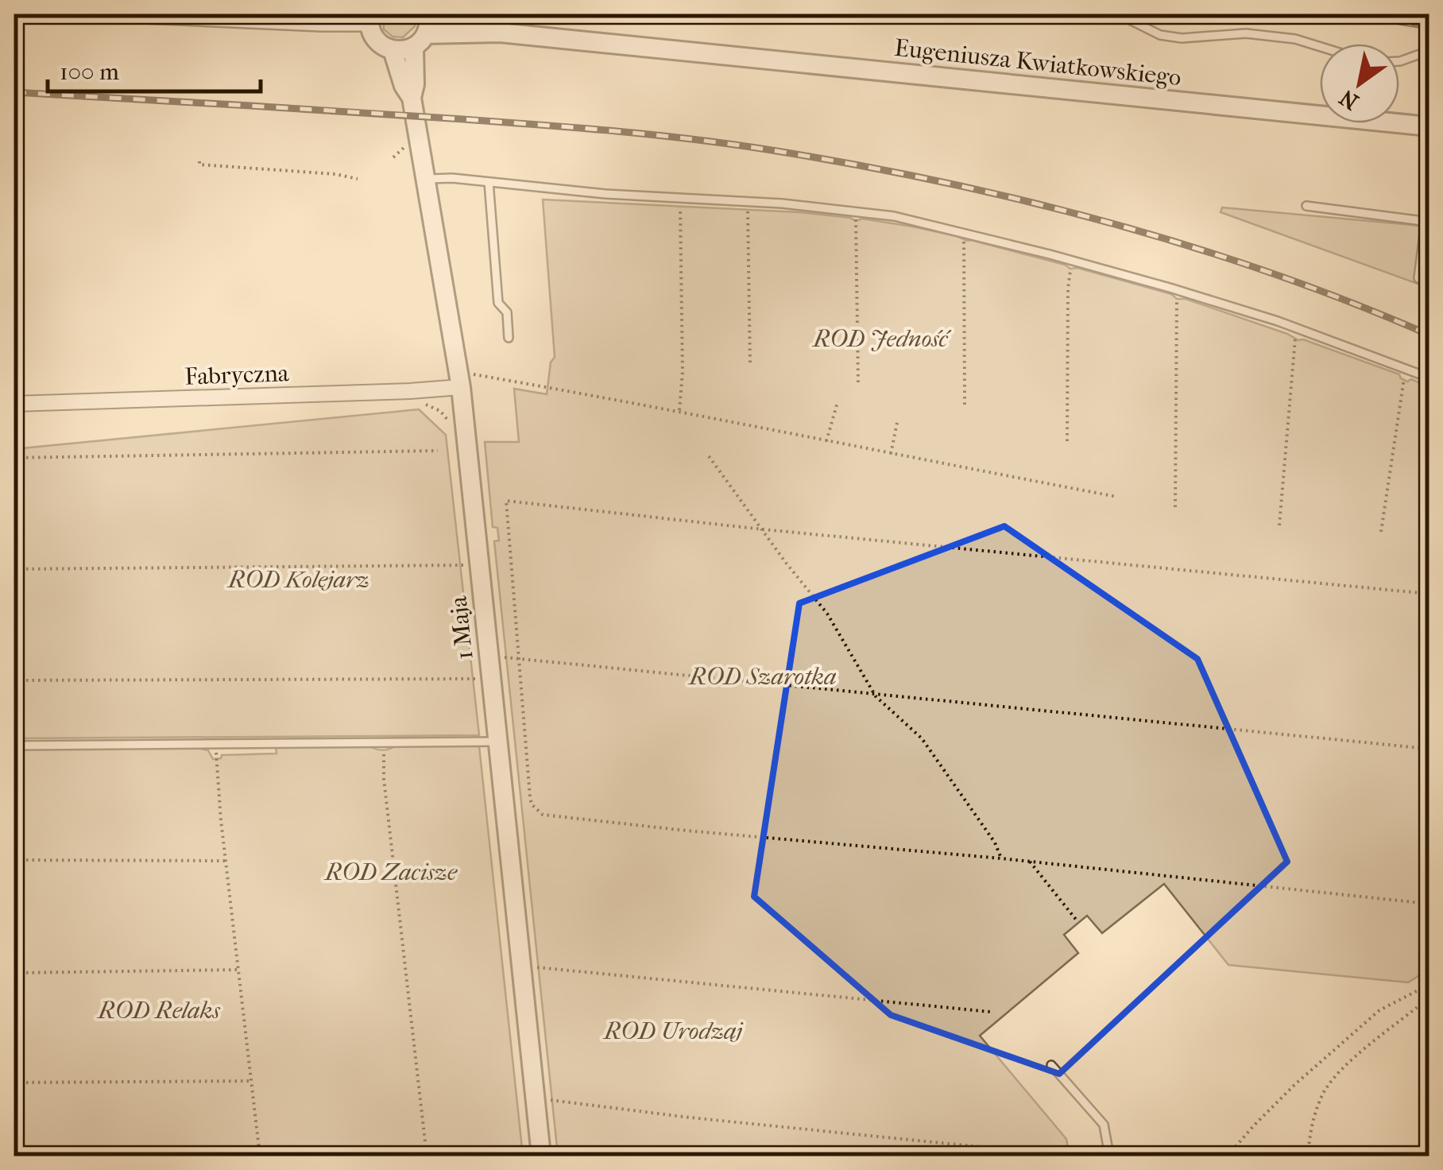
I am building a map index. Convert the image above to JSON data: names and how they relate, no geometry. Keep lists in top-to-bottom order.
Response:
{
  "streets": {
    "street": ["Eugeniusza Kwiatkowskiego", "Fabryczna", "1 Maja"]
  },
  "crossings": [
    ["Eugeniusza Kwiatkowskiego", "1 Maja"],
    ["Fabryczna", "1 Maja"]
  ],
  "parks": [
    "ROD Jedność",
    "ROD Kolejarz",
    "ROD Szarotka",
    "ROD Zacisze",
    "ROD Relaks",
    "ROD Urodzaj"
  ],
  "scale_bar": "100 m",
  "north": "bottom left"
}
